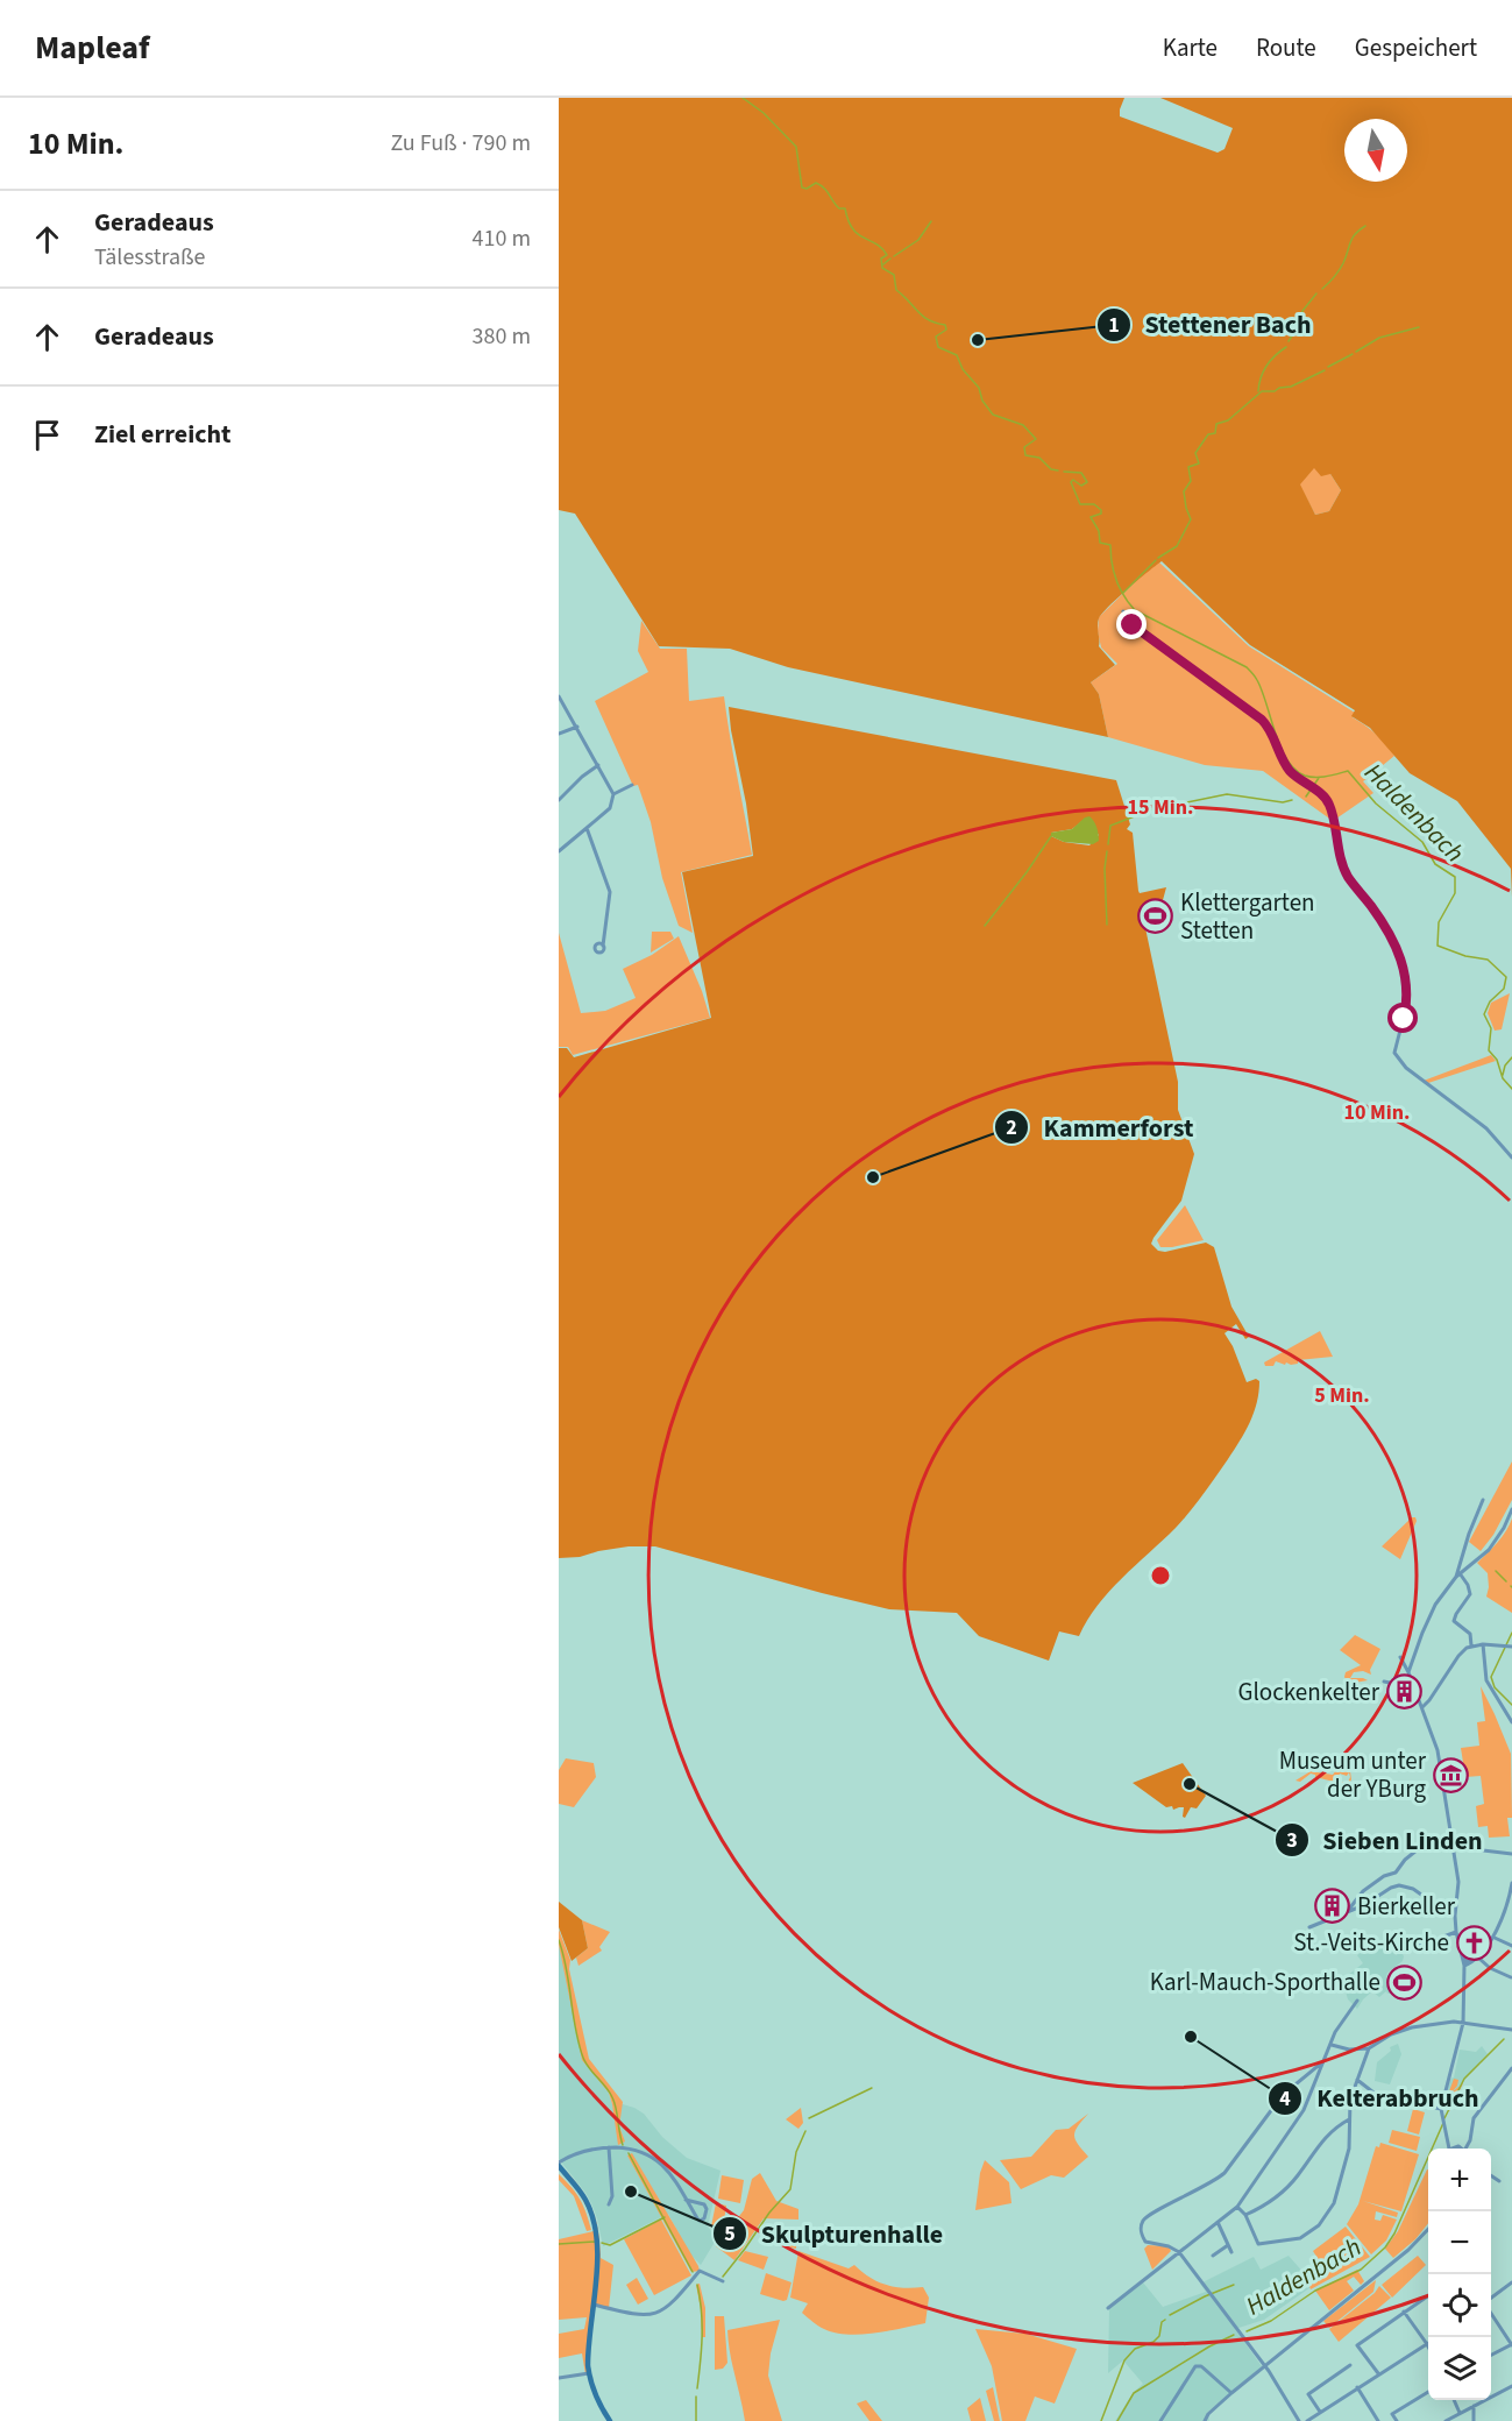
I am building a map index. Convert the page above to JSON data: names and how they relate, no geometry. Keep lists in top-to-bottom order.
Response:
{
  "water": ["Haldenbach"],
  "places": {
    "other": [
      "Stettener Bach",
      "Kammerforst",
      "Sieben Linden",
      "Kelterabbruch",
      "Skulpturenhalle"
    ],
    "sports": ["Klettergarten Stetten", "Karl-Mauch-Sporthalle"],
    "building": ["Glockenkelter", "Bierkeller"],
    "museum": ["Museum unter der YBurg"],
    "church": ["St.-Veits-Kirche"]
  },
  "north": "bottom",
  "page": {
    "header": "Mapleaf",
    "nav": ["Karte", "Route", "Gespeichert"],
    "heading": ["10 Min.", "Zu Fuß · 790 m"],
    "list": [
      ["Geradeaus", "Tälesstraße", "410 m"],
      ["Geradeaus", "380 m"],
      "Ziel erreicht"
    ],
    "map_buttons": ["+", "−"]
  },
  "rings": ["15 Min.", "10 Min.", "5 Min."]
}
